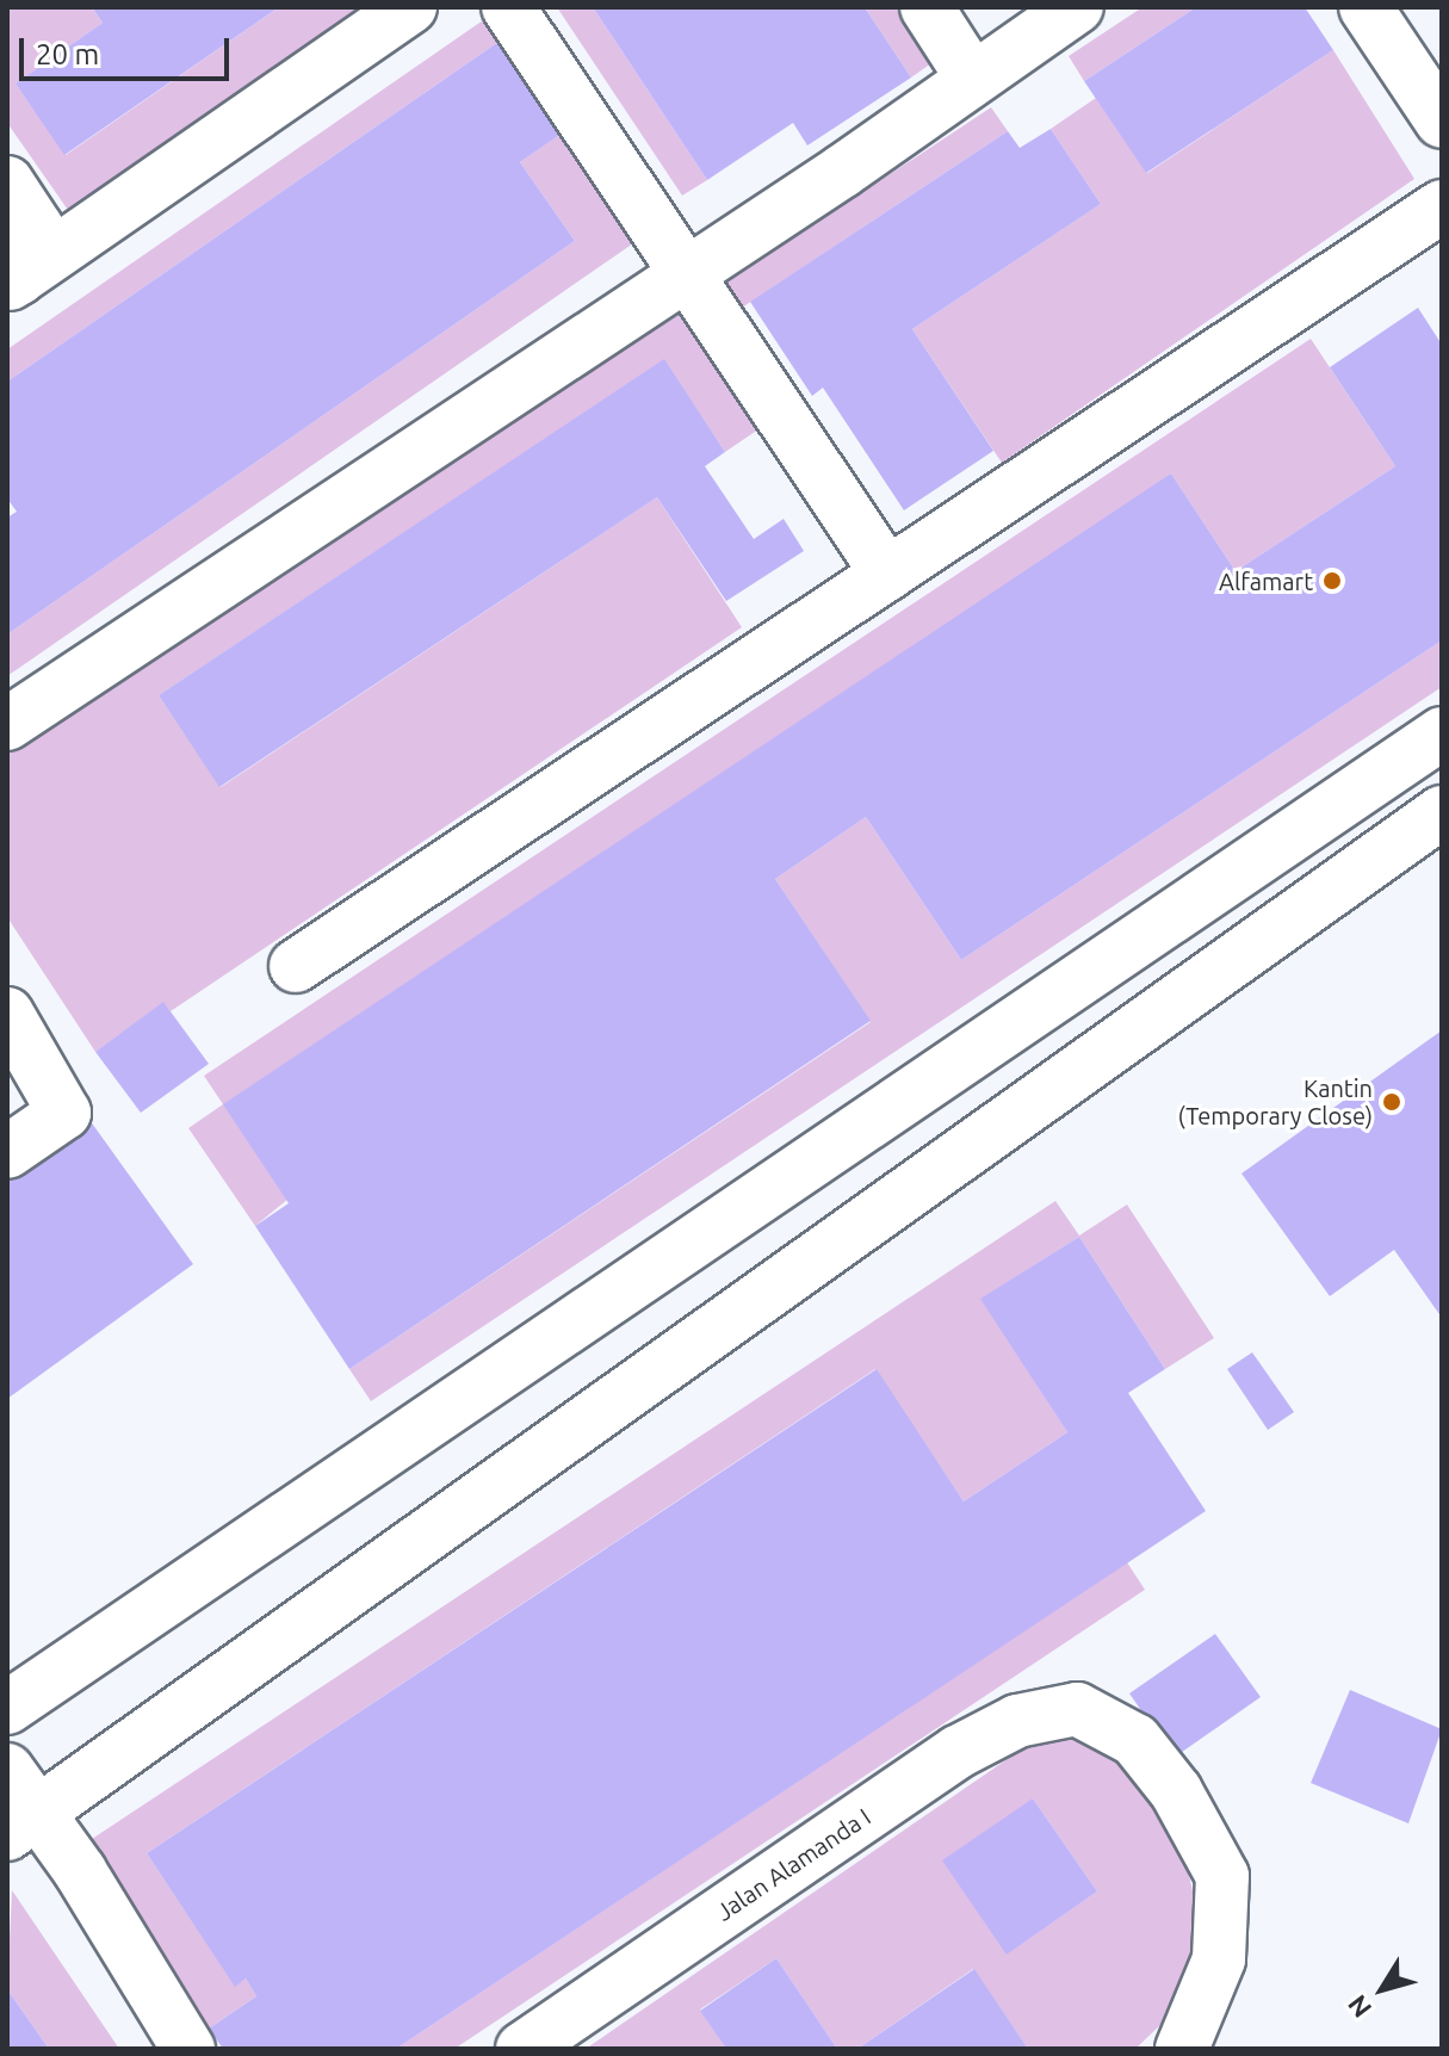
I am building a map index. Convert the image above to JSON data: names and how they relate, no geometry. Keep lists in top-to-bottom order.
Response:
{
  "streets": {
    "street": ["Jalan Alamanda I"]
  },
  "places": ["Alfamart", "Kantin (Temporary Close)"],
  "scale_bar": "20 m",
  "north": "bottom left"
}
